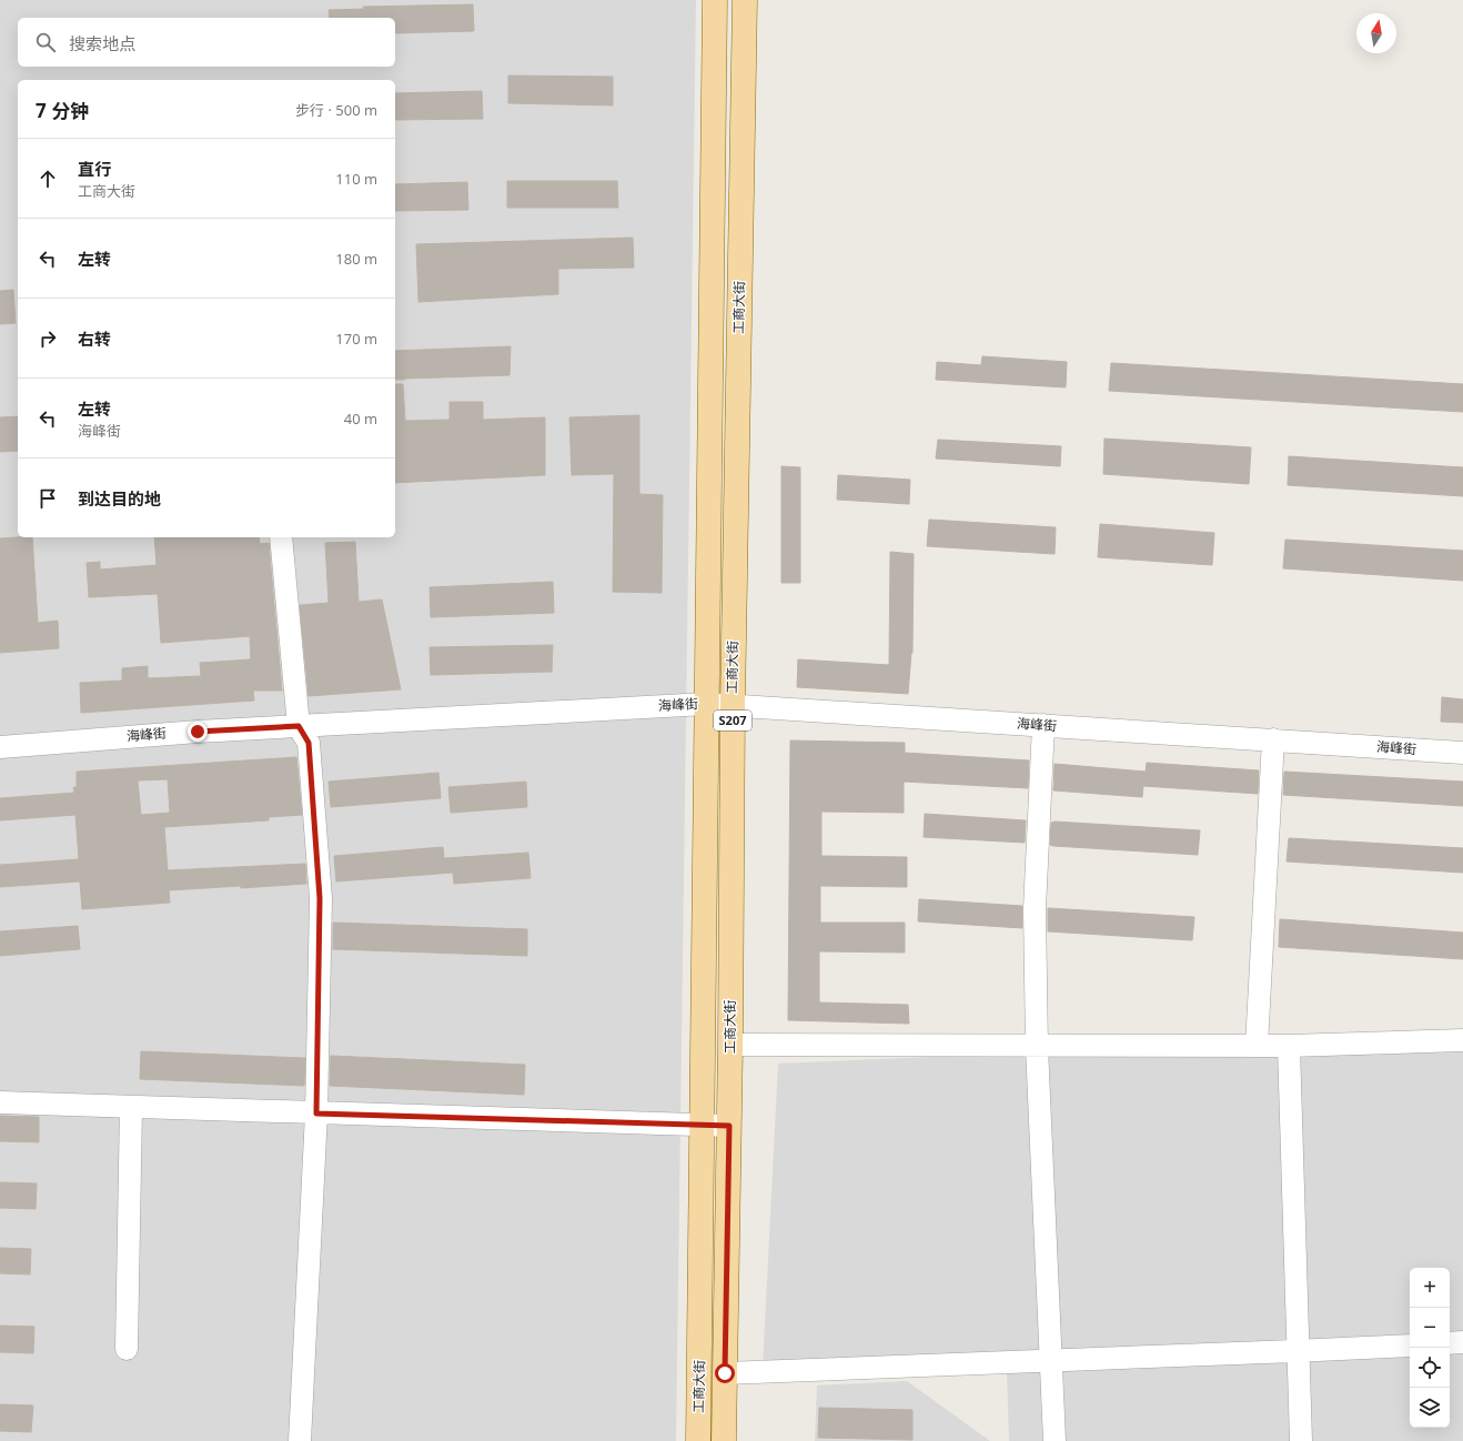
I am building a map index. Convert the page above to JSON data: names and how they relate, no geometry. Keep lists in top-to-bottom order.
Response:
{
  "streets": {
    "main road": ["工商大街", "S207"],
    "street": ["海峰街"]
  },
  "crossings": [
    ["工商大街", "海峰街"]
  ],
  "north": "top",
  "page": {
    "search": "搜索地点",
    "heading": ["7 分钟", "步行 · 500 m"],
    "list": [
      ["直行", "工商大街", "110 m"],
      ["左转", "180 m"],
      ["右转", "170 m"],
      ["左转", "海峰街", "40 m"],
      "到达目的地"
    ],
    "map_buttons": ["+", "−"]
  }
}
